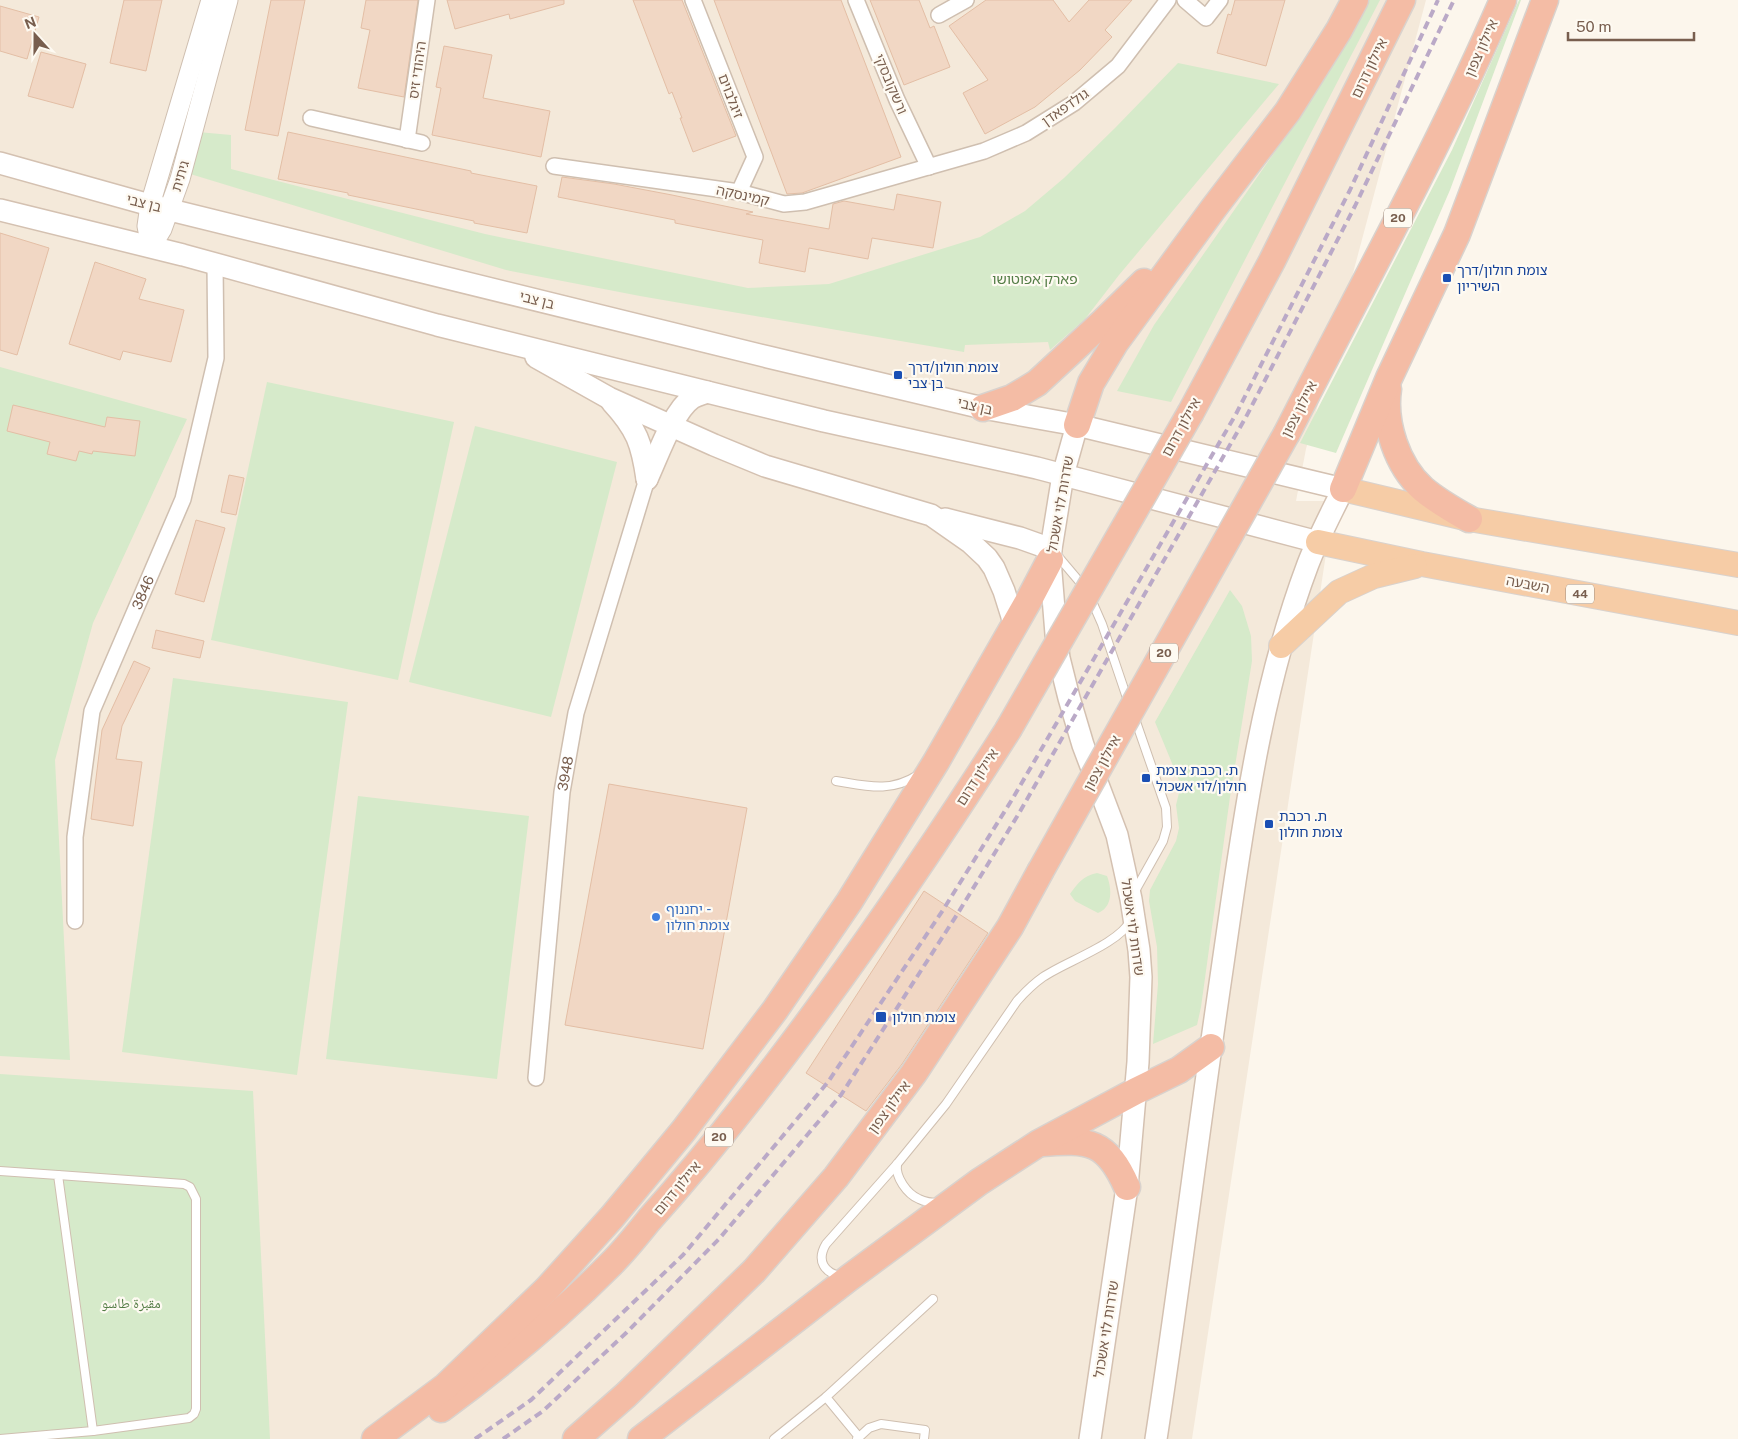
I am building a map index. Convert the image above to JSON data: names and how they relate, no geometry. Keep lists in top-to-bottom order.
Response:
{
  "streets": {
    "highway": [
      "איילון צפון",
      "איילון דרום",
      "20",
      "השבעה",
      "44"
    ],
    "main road": ["בן צבי", "שדרות לוי אשכול"],
    "street": [
      "היהודי זיס",
      "ורשקובסקי",
      "זיגלבוים",
      "גולדפאדן",
      "גיתית",
      "קמינסקה",
      "3846",
      "3948"
    ]
  },
  "crossings": [
    ["ורשקובסקי", "גולדפאדן"],
    ["ורשקובסקי", "קמינסקה"],
    ["זיגלבוים", "קמינסקה"],
    ["גולדפאדן", "קמינסקה"],
    ["גיתית", "בן צבי"],
    ["בן צבי", "שדרות לוי אשכול"],
    ["שדרות לוי אשכול", "44"],
    ["השבעה", "44"]
  ],
  "parks": ["פארק אפוטושו", "مقبرة طاسو"],
  "places": {
    "transit": [
      "צומת חולון/דרך השיריון",
      "צומת חולון/דרך בן צבי",
      "ת. רכבת צומת חולון/לוי אשכול",
      "ת. רכבת צומת חולון",
      "צומת חולון"
    ],
    "other": ["יחננוף - צומת חולון"]
  },
  "scale_bar": "50 m",
  "north": "top"
}
